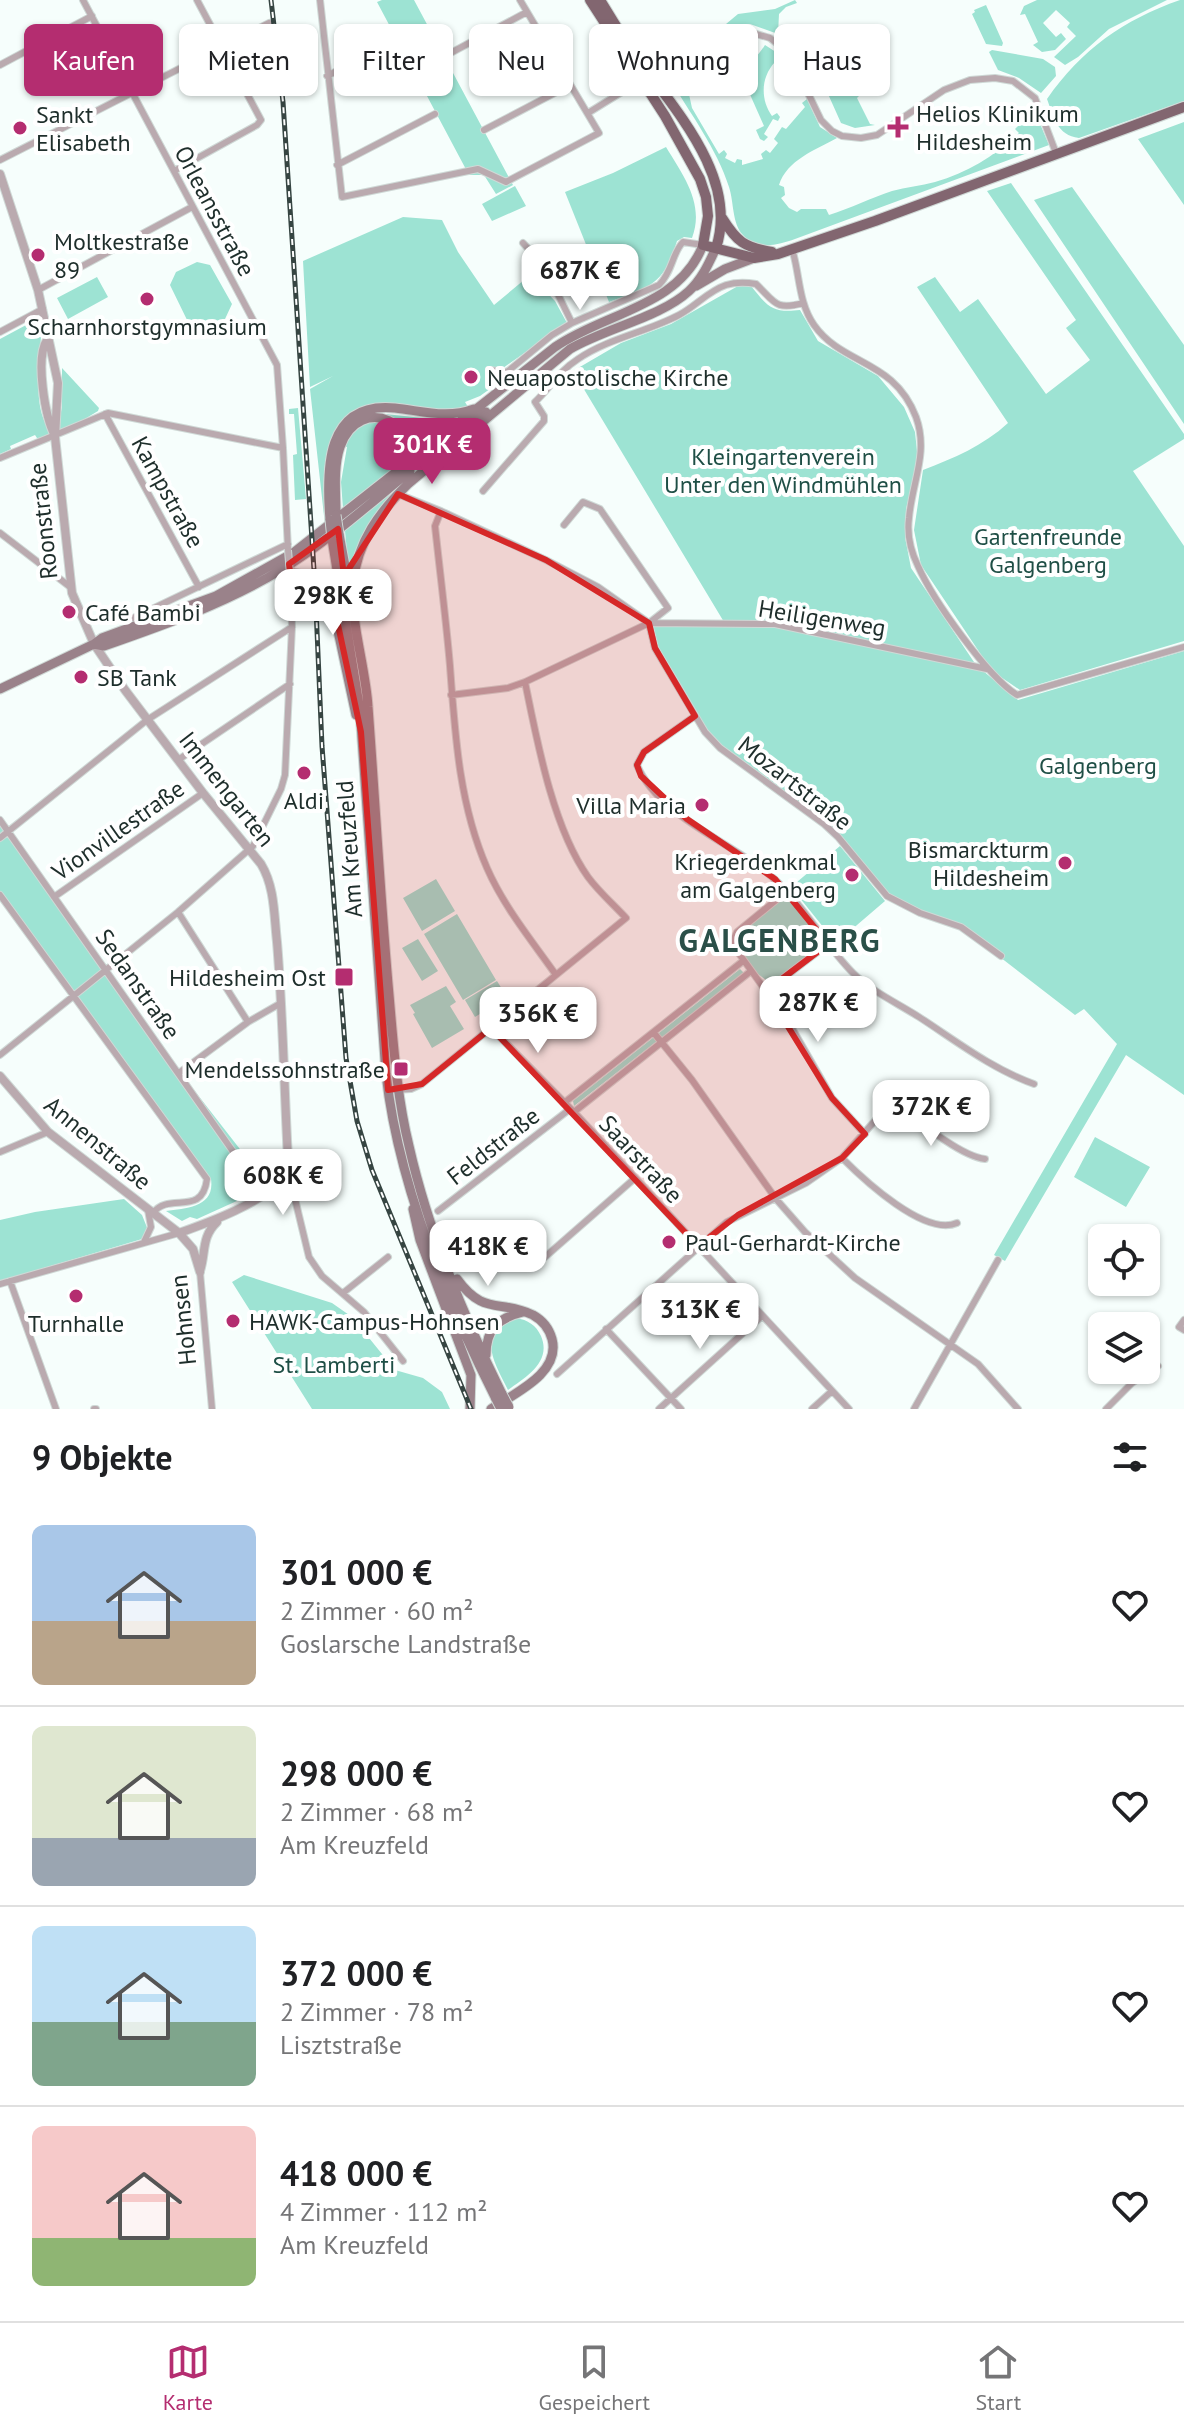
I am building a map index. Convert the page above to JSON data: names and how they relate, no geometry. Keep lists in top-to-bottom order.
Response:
{
  "streets": {
    "main road": ["Am Kreuzfeld"],
    "street": [
      "Orleansstraße",
      "Kampstraße",
      "Roonstraße",
      "Heiligenweg",
      "Mozartstraße",
      "Immengarten",
      "Vionvillestraße",
      "Sedanstraße",
      "Annenstraße",
      "Feldstraße",
      "Saarstraße",
      "Hohnsen"
    ]
  },
  "crossings": [
    ["Orleansstraße", "Immengarten"],
    ["Orleansstraße", "Sedanstraße"],
    ["Roonstraße", "Immengarten"],
    ["Heiligenweg", "Mozartstraße"],
    ["Immengarten", "Vionvillestraße"],
    ["Vionvillestraße", "Sedanstraße"],
    ["Annenstraße", "Hohnsen"],
    ["Feldstraße", "Saarstraße"]
  ],
  "districts": ["GALGENBERG"],
  "parks": [
    "Kleingartenverein Unter den Windmühlen",
    "Gartenfreunde Galgenberg",
    "Galgenberg",
    "St. Lamberti"
  ],
  "places": {
    "health": ["Helios Klinikum Hildesheim"],
    "other": [
      "Sankt Elisabeth",
      "Moltkestraße 89",
      "Scharnhorstgymnasium",
      "Neuapostolische Kirche",
      "Café Bambi",
      "SB Tank",
      "Aldi",
      "Villa Maria",
      "Bismarckturm Hildesheim",
      "Kriegerdenkmal am Galgenberg",
      "Paul-Gerhardt-Kirche",
      "Turnhalle",
      "HAWK-Campus-Hohnsen"
    ],
    "transit": ["Hildesheim Ost", "Mendelssohnstraße"]
  },
  "page": {
    "chip": [
      "Kaufen",
      "Mieten",
      "Filter",
      "Neu",
      "Wohnung",
      "Haus"
    ],
    "price": [
      "687K €",
      "301K €",
      "298K €",
      "287K €",
      "356K €",
      "372K €",
      "608K €",
      "418K €",
      "313K €"
    ],
    "heading": "9 Objekte",
    "list": [
      {
        "name": "301 000 €",
        "note": "2 Zimmer · 60 m² · Goslarsche Landstraße"
      },
      {
        "name": "298 000 €",
        "note": "2 Zimmer · 68 m² · Am Kreuzfeld"
      },
      {
        "name": "372 000 €",
        "note": "2 Zimmer · 78 m² · Lisztstraße"
      },
      {
        "name": "418 000 €",
        "note": "4 Zimmer · 112 m² · Am Kreuzfeld"
      }
    ],
    "tabs": ["Karte", "Gespeichert", "Start"]
  }
}
